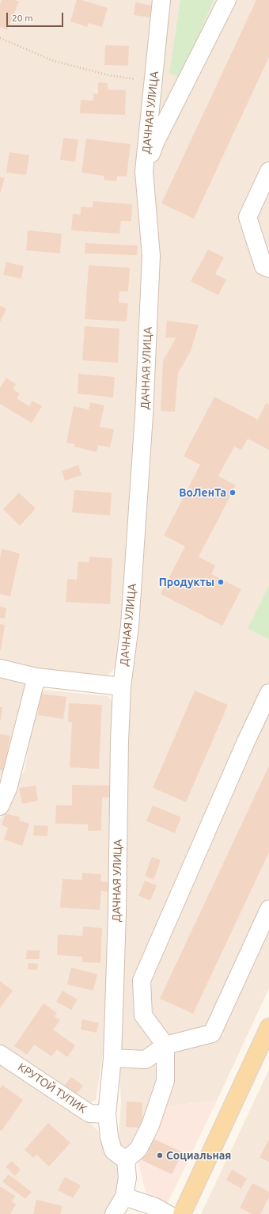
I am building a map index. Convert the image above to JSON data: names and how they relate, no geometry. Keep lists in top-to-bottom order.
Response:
{
  "streets": {
    "street": ["ДАЧНАЯ УЛИЦА", "КРУТОЙ ТУПИК"]
  },
  "crossings": [
    ["ДАЧНАЯ УЛИЦА", "КРУТОЙ ТУПИК"]
  ],
  "places": ["ВоЛенТа", "Продукты", "Социальная"],
  "scale_bar": "20 m"
}
